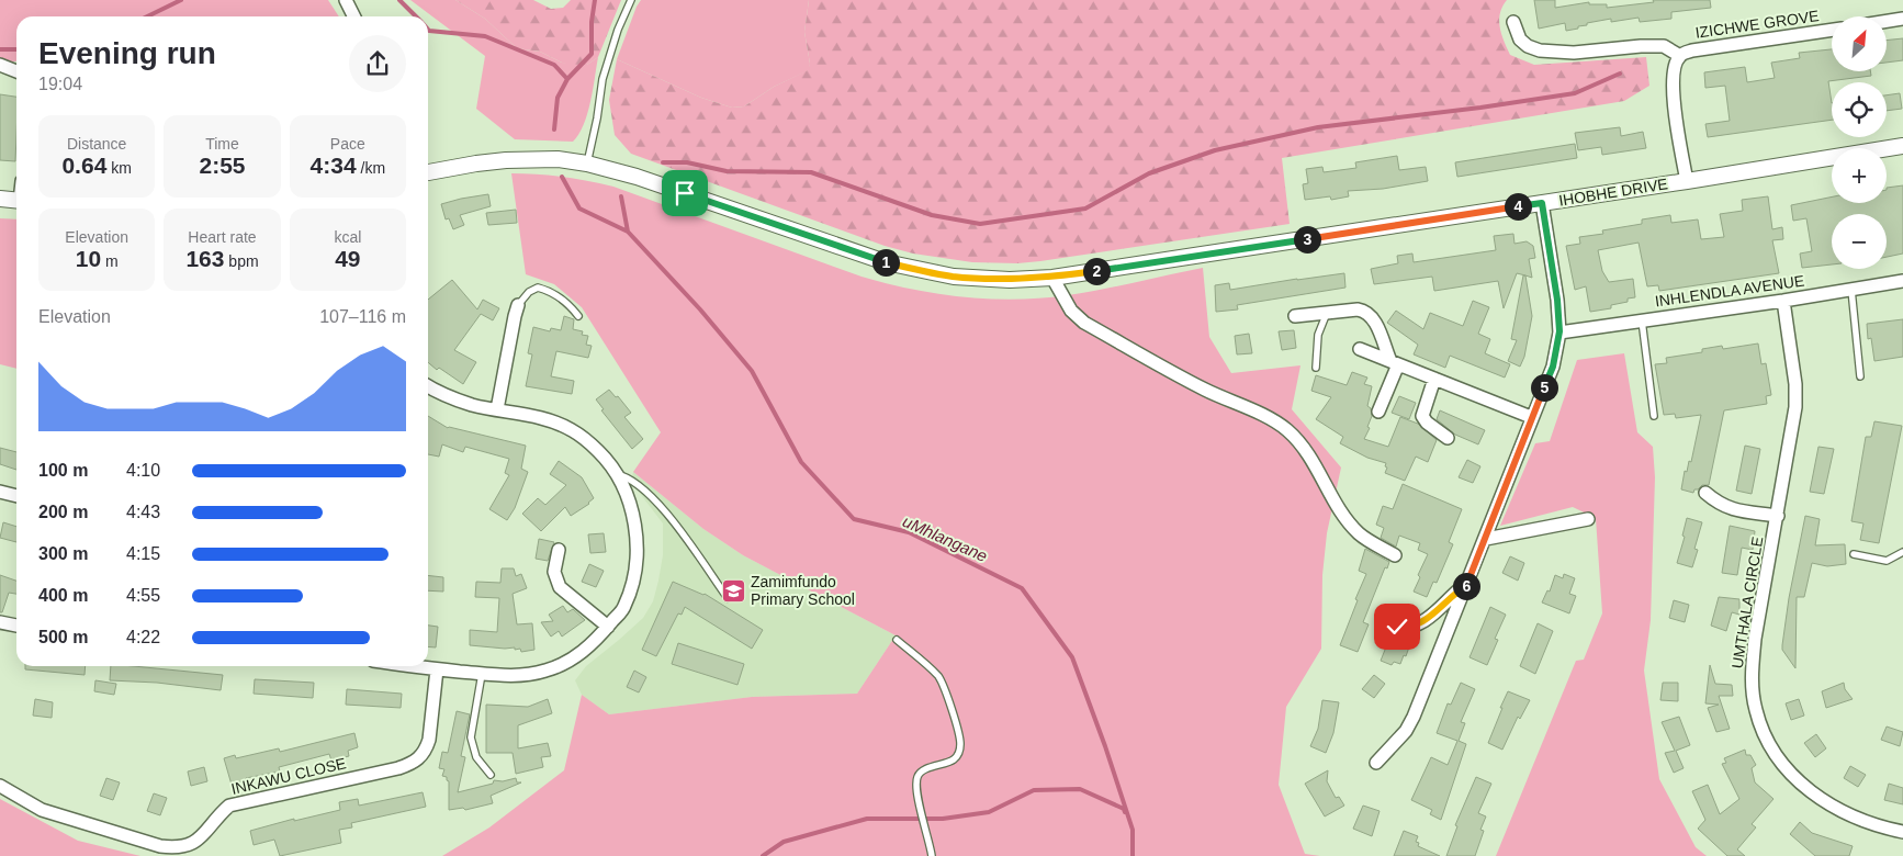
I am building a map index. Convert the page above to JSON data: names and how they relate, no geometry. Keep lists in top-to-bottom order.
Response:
{
  "streets": {
    "street": [
      "IZICHWE GROVE",
      "IHOBHE DRIVE",
      "INHLENDLA AVENUE",
      "UMTHALA CIRCLE",
      "INKAWU CLOSE"
    ]
  },
  "crossings": [
    ["IZICHWE GROVE", "IHOBHE DRIVE"],
    ["INHLENDLA AVENUE", "UMTHALA CIRCLE"]
  ],
  "water": ["uMhlangane"],
  "places": {
    "school or university": ["Zamimfundo Primary School"]
  },
  "north": "top right",
  "page": {
    "map_buttons": ["+", "−"],
    "heading": ["Evening run", "19:04"],
    "stats": [
      ["Distance", "0.64 km"],
      ["Time", "2:55"],
      ["Pace", "4:34 /km"],
      ["Elevation", "10 m"],
      ["Heart rate", "163 bpm"],
      ["kcal", "49"]
    ],
    "pins": [
      "4",
      "3",
      "1",
      "2",
      "5",
      "6"
    ],
    "chart": ["Elevation", "107–116 m"],
    "list": [
      {
        "name": "100 m",
        "note": "4:10"
      },
      {
        "name": "200 m",
        "note": "4:43"
      },
      {
        "name": "300 m",
        "note": "4:15"
      },
      {
        "name": "400 m",
        "note": "4:55"
      },
      {
        "name": "500 m",
        "note": "4:22"
      }
    ]
  }
}
